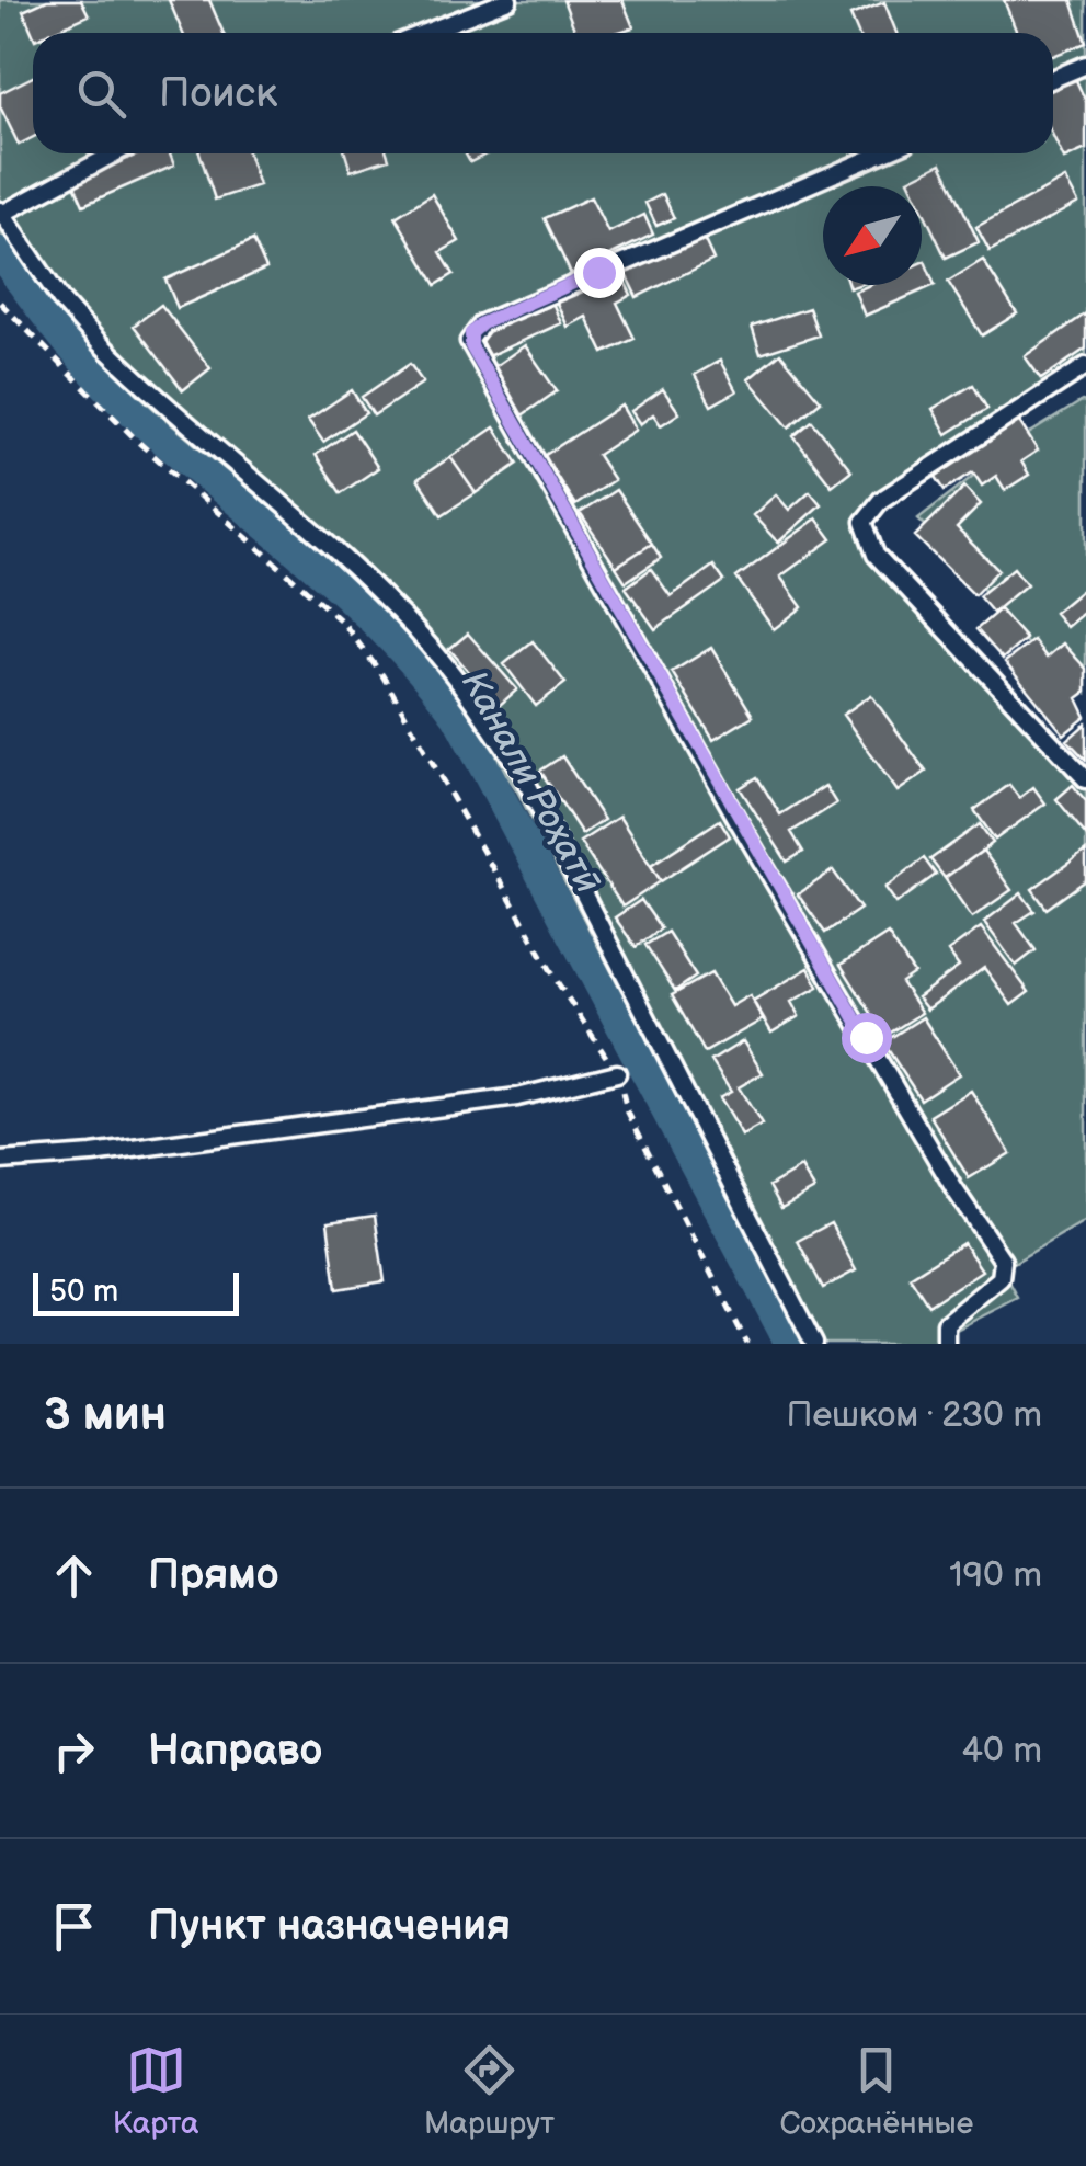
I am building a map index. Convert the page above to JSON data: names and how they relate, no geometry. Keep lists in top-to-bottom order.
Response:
{
  "water": ["Канали Роҳатӣ"],
  "scale_bar": "50 m",
  "north": "bottom left",
  "page": {
    "search": "Поиск",
    "scale": "50 m",
    "heading": ["3 мин", "Пешком · 230 m"],
    "list": [
      ["Прямо", "190 m"],
      ["Направо", "40 m"],
      "Пункт назначения"
    ],
    "nav": ["Карта", "Маршрут", "Сохранённые"]
  }
}
